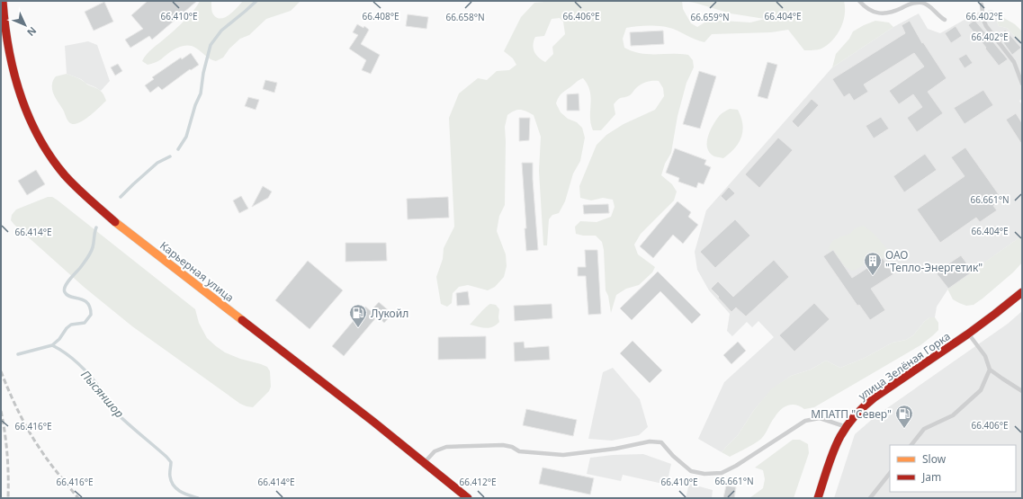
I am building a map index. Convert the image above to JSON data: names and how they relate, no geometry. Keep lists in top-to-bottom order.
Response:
{
  "streets": {
    "main road": ["Карьерная улица", "улица Зелёная Горка"]
  },
  "water": ["Пысяншор"],
  "places": {
    "building": ["ОАО \"Тепло-Энергетик\""],
    "fuel station": ["Лукойл", "МПАТП \"Север\""]
  },
  "legend": ["Slow", "Jam"],
  "north": "bottom right",
  "coordinates": [
    "66.410°E",
    "66.408°E",
    "66.406°E",
    "66.404°E",
    "66.402°E",
    "66.659°N",
    "66.658°N",
    "66.661°N",
    "66.414°E",
    "66.416°E",
    "66.412°E"
  ]
}
